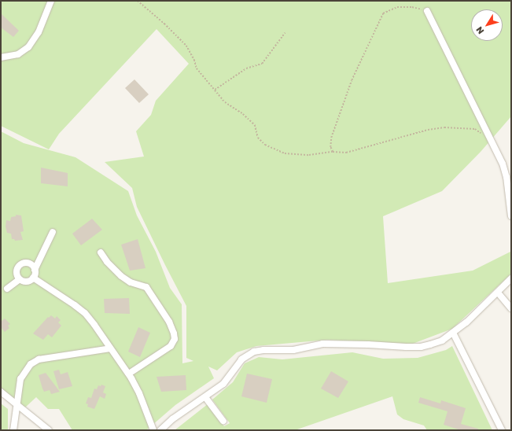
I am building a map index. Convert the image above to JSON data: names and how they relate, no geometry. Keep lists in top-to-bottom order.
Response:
{
  "north": "bottom left"
}
